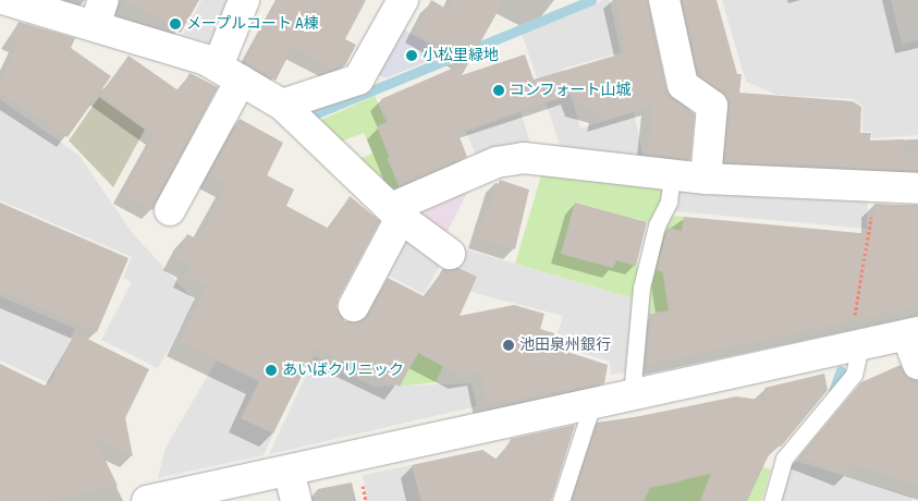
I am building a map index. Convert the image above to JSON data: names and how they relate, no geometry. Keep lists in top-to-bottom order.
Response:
{
  "places": [
    "メープルコート A棟",
    "小松里緑地",
    "コンフォート山城",
    "池田泉州銀行",
    "あいばクリニック"
  ]
}
